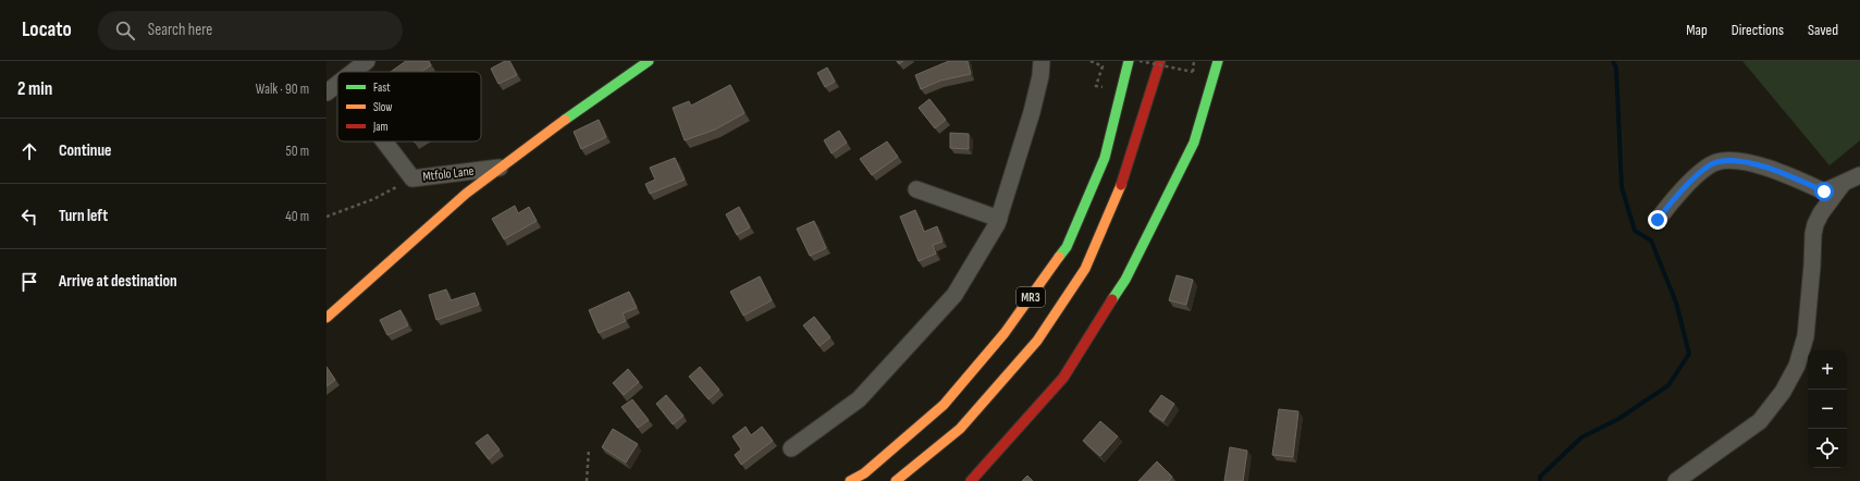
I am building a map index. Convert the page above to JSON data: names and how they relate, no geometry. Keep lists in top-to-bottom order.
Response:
{
  "streets": {
    "main road": ["MR3"],
    "street": ["Mtfolo Lane"]
  },
  "legend": ["Fast", "Slow", "Jam"],
  "page": {
    "header": "Locato",
    "search": "Search here",
    "nav": ["Map", "Directions", "Saved"],
    "heading": ["2 min", "Walk · 90 m"],
    "list": [
      ["Continue", "50 m"],
      ["Turn left", "40 m"],
      "Arrive at destination"
    ],
    "map_buttons": ["+", "−"]
  }
}
